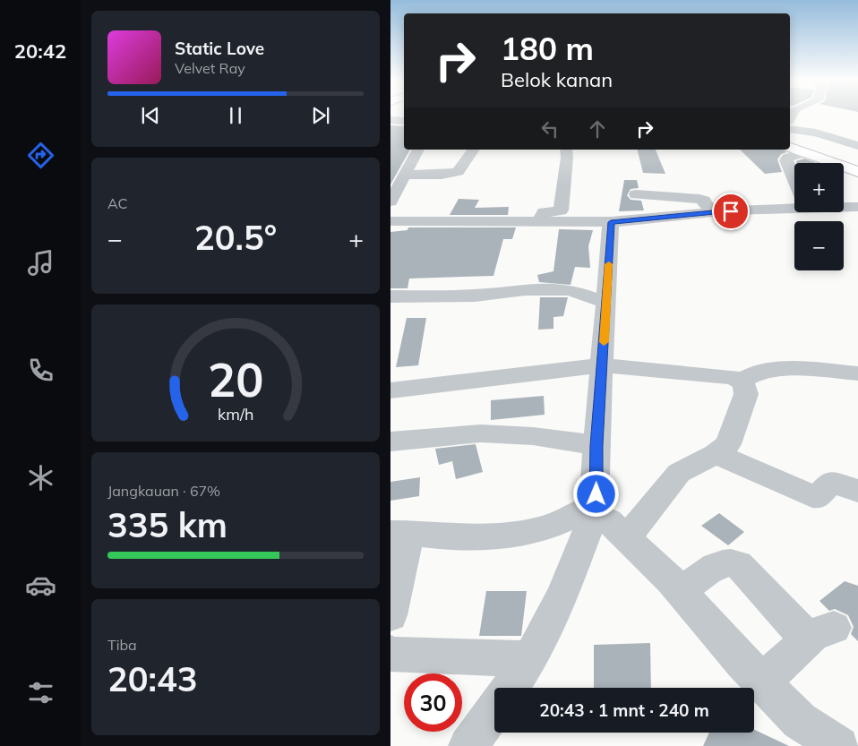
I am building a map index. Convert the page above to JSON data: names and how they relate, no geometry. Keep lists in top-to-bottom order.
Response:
{
  "page": {
    "tabs": "20:42",
    "turn": ["180 m", "Belok kanan"],
    "song": ["Static Love", "Velvet Ray"],
    "tile": [
      "AC",
      ["Jangkauan · 67%", "335 km"],
      ["Tiba", "20:43"]
    ],
    "map_buttons": ["+", "−"],
    "heat": ["−", "20.5°", "+"],
    "limit": "30",
    "trip": "20:43 · 1 mnt · 240 m",
    "gauge": ["20", "km/h"]
  }
}
